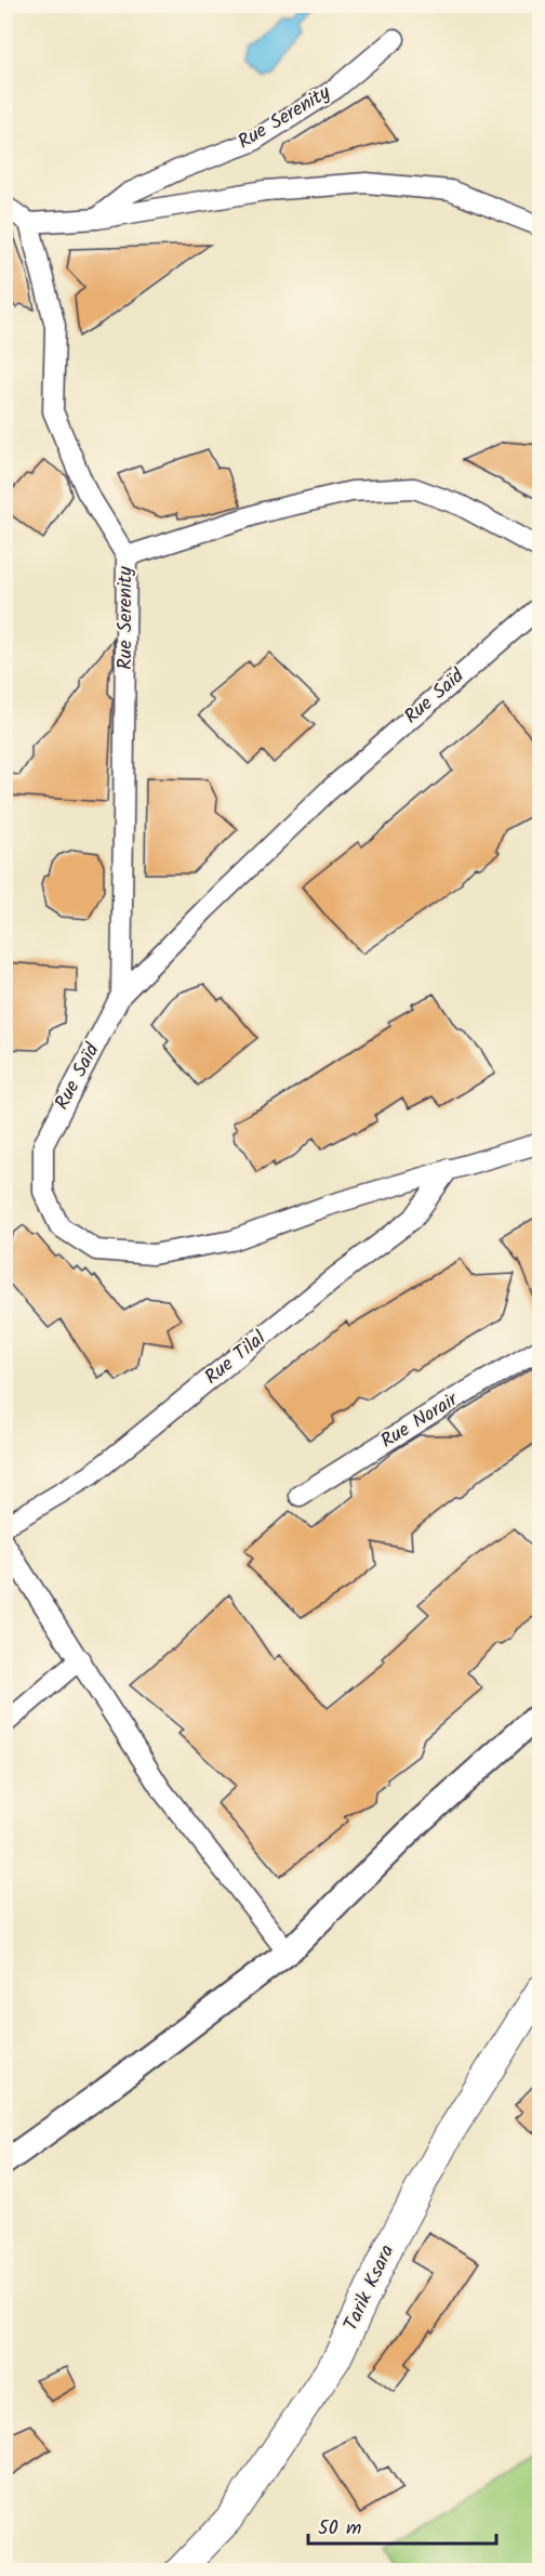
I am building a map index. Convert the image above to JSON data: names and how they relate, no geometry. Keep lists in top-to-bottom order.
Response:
{
  "streets": {
    "main road": ["Tarik Ksara"],
    "street": [
      "Rue Serenity",
      "Rue Saïd",
      "Rue Tilal",
      "Rue Norair"
    ]
  },
  "crossings": [
    ["Rue Serenity", "Rue Saïd"],
    ["Rue Saïd", "Rue Tilal"]
  ],
  "scale_bar": "50 m"
}
